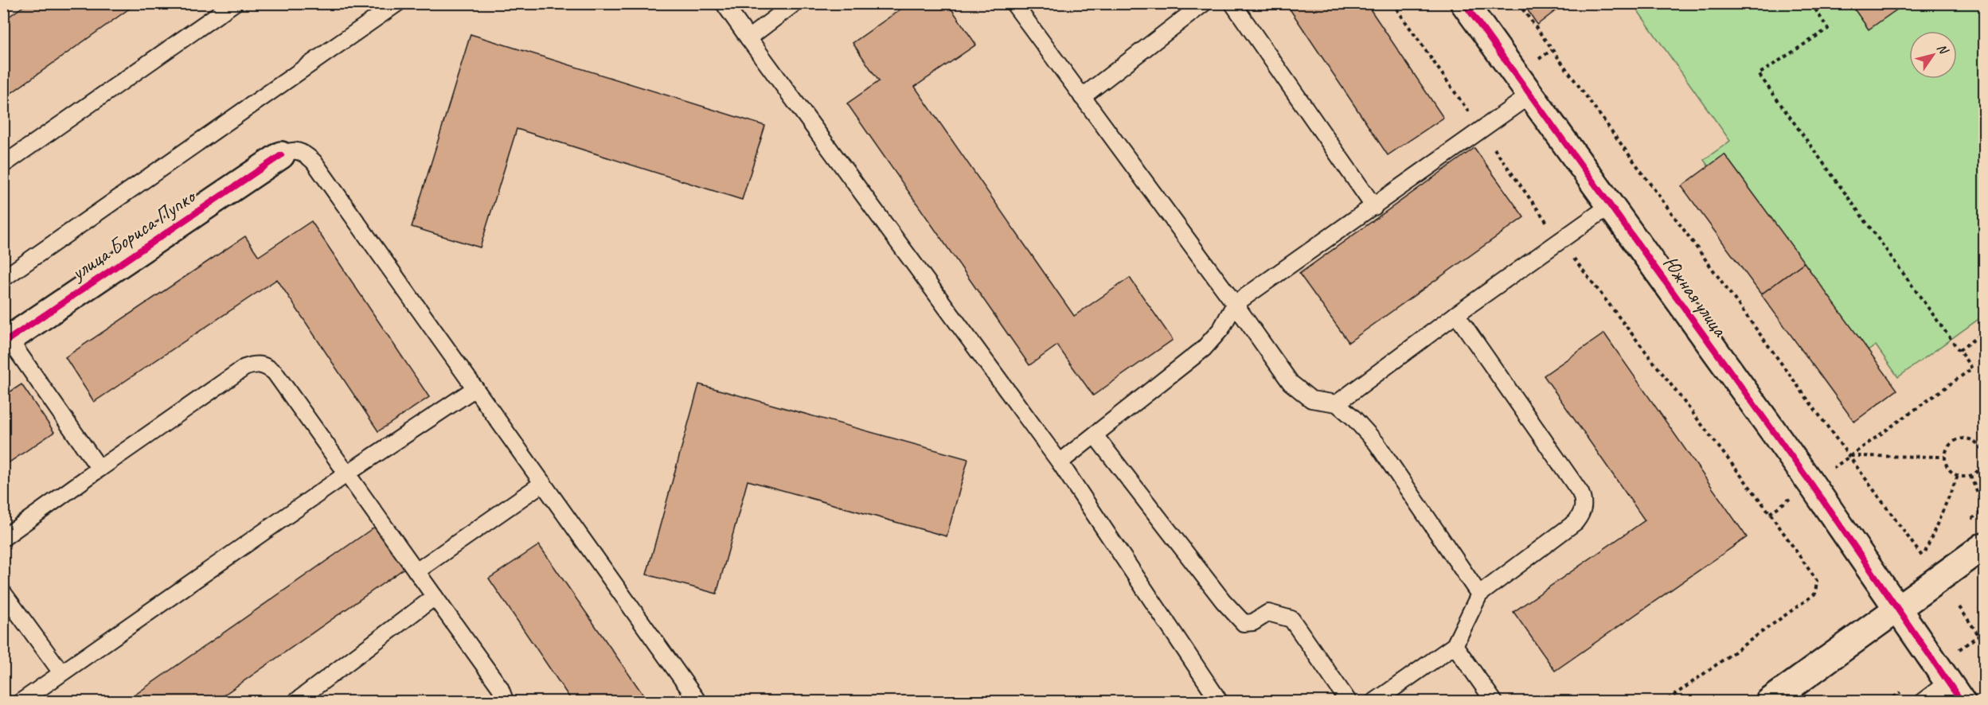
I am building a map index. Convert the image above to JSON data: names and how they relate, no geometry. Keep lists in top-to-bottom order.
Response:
{
  "streets": {
    "street": ["улица Бориса Пупко", "Южная улица"]
  },
  "north": "top right"
}
